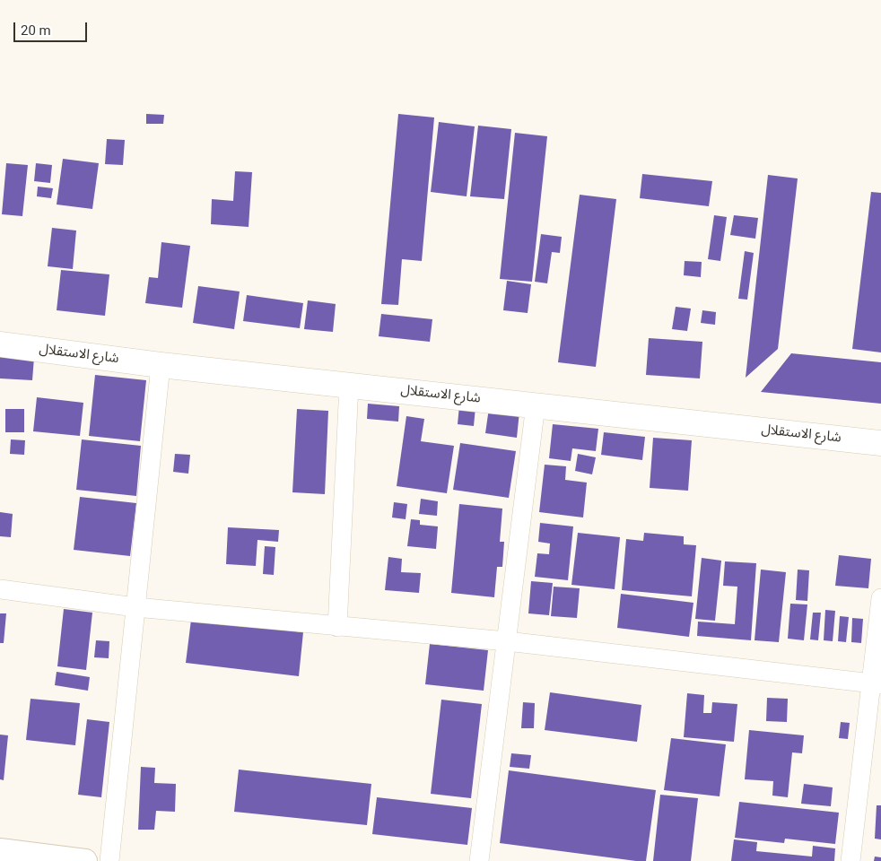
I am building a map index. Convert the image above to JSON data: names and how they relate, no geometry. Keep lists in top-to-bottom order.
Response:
{
  "streets": {
    "highway": ["شارع الاستقلال"]
  },
  "scale_bar": "20 m"
}
